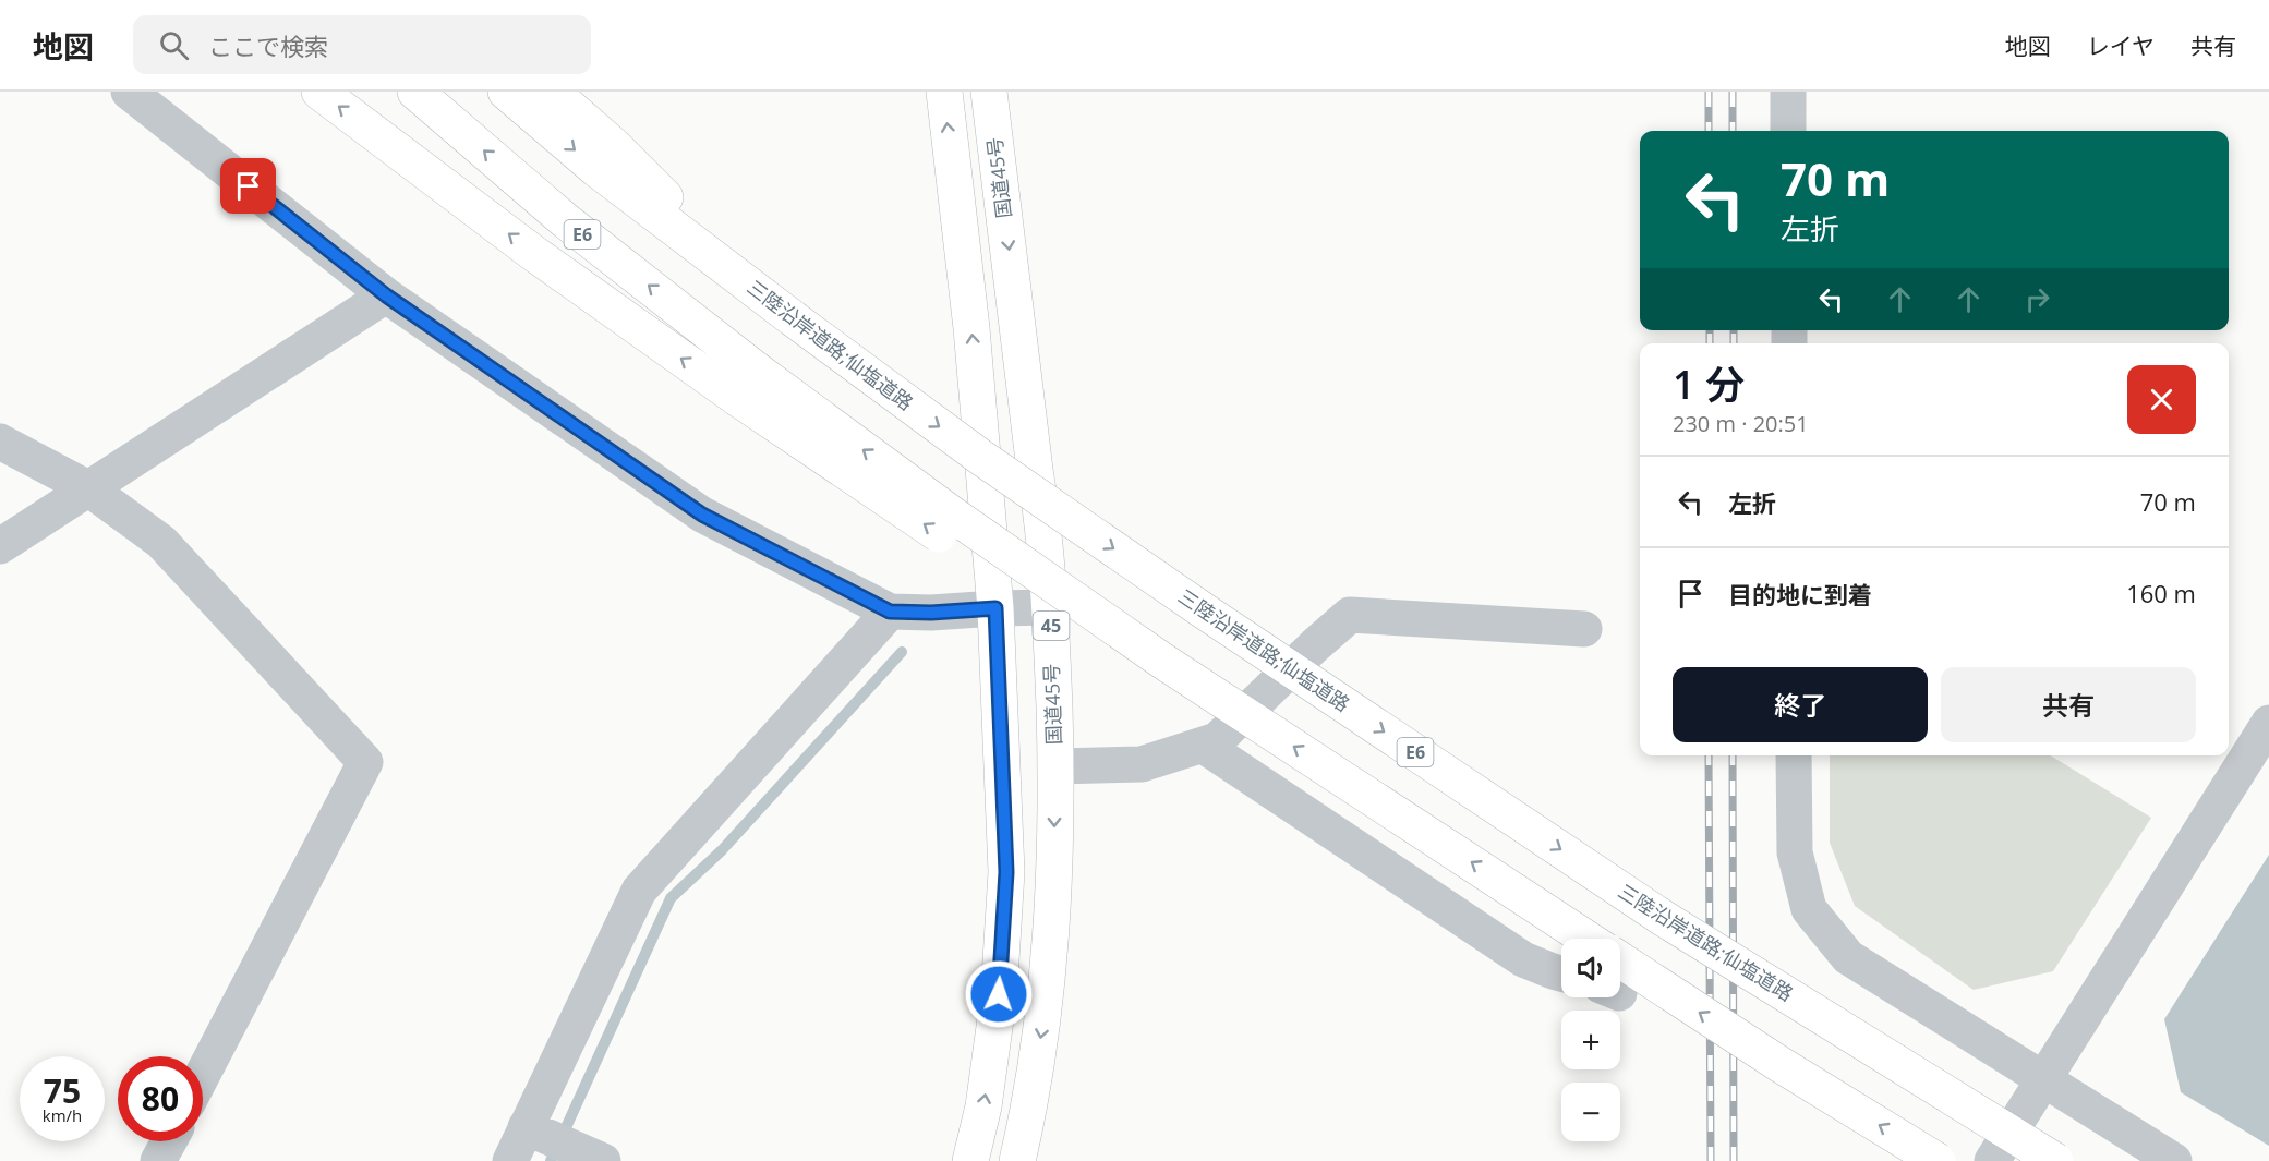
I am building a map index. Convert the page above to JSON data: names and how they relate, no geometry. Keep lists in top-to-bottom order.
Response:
{
  "streets": {
    "highway": [
      "国道45号",
      "E6",
      "三陸沿岸道路;仙塩道路",
      "45"
    ]
  },
  "page": {
    "header": "地図",
    "search": "ここで検索",
    "nav": ["地図", "レイヤ", "共有"],
    "turn": ["70 m", "左折"],
    "heading": ["1 分", "230 m · 20:51"],
    "list": [
      {
        "name": "左折",
        "value": "70 m"
      },
      {
        "name": "目的地に到着",
        "value": "160 m"
      }
    ],
    "buttons": ["終了", "共有"],
    "map_buttons": ["+", "−"],
    "speed": "75 km/h",
    "limit": "80"
  }
}
